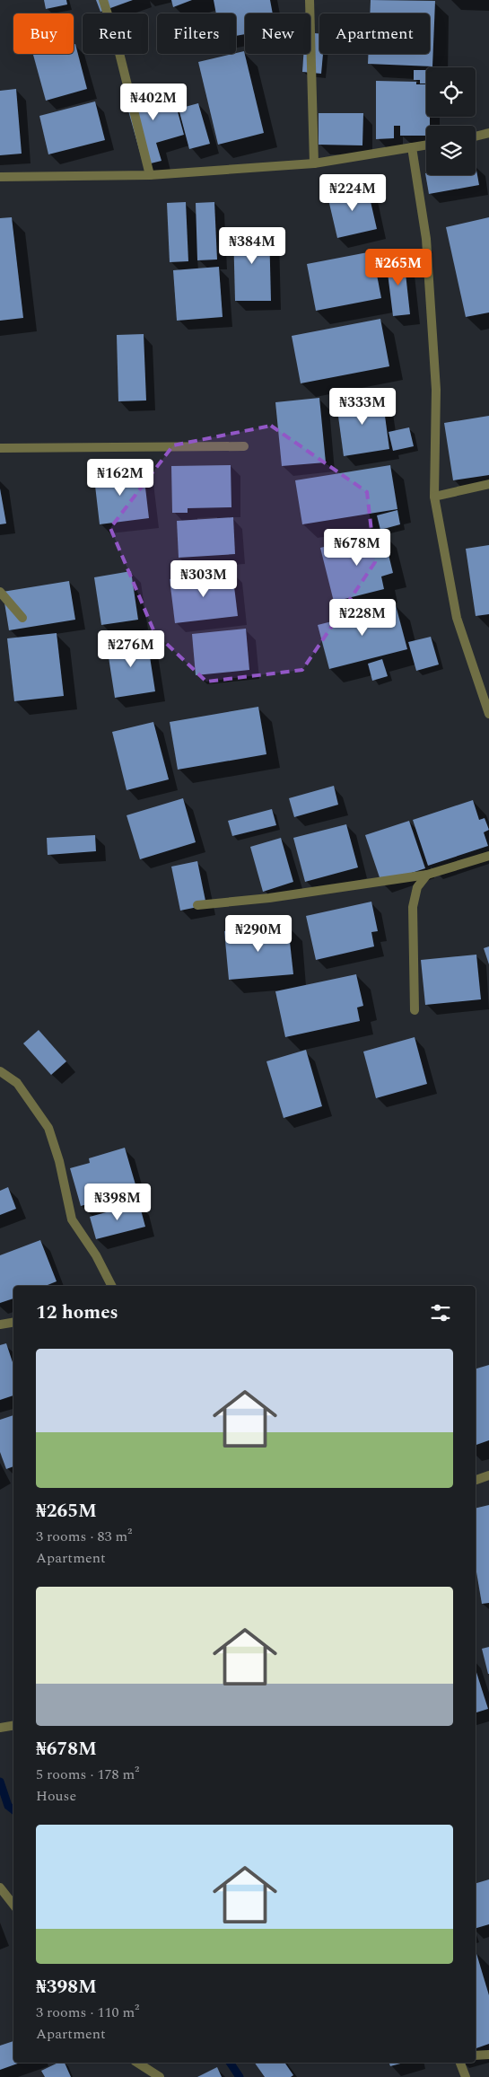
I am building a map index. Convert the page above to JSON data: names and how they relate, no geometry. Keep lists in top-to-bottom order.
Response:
{
  "page": {
    "chip": [
      "Buy",
      "Rent",
      "Filters",
      "New",
      "Apartment"
    ],
    "price": [
      "₦402M",
      "₦224M",
      "₦384M",
      "₦265M",
      "₦333M",
      "₦162M",
      "₦678M",
      "₦303M",
      "₦228M",
      "₦276M",
      "₦290M",
      "₦398M"
    ],
    "heading": "12 homes",
    "list": [
      {
        "name": "₦265M",
        "note": "3 rooms · 83 m² · Apartment"
      },
      {
        "name": "₦678M",
        "note": "5 rooms · 178 m² · House"
      },
      {
        "name": "₦398M",
        "note": "3 rooms · 110 m² · Apartment"
      }
    ]
  }
}
